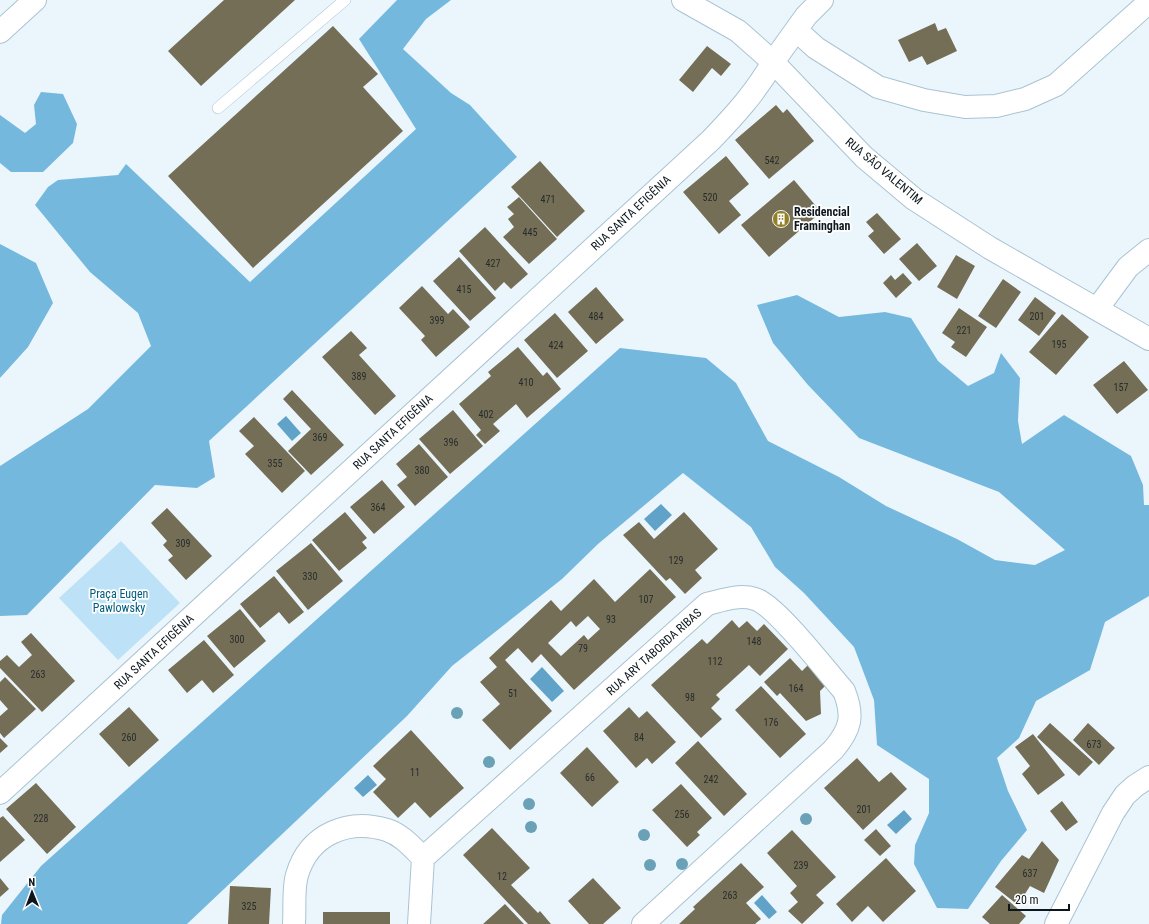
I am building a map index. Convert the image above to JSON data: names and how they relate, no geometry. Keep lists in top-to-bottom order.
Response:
{
  "streets": {
    "street": ["RUA SÃO VALENTIM", "RUA SANTA EFIGÊNIA", "RUA ARY TABORDA RIBAS"]
  },
  "crossings": [
    ["RUA SÃO VALENTIM", "RUA SANTA EFIGÊNIA"]
  ],
  "parks": ["Praça Eugen Pawlowsky"],
  "places": {
    "building": ["Residencial Framinghan"]
  },
  "house_numbers": [
    "542",
    "520",
    "471",
    "445",
    "427",
    "415",
    "484",
    "201",
    "399",
    "221",
    "195",
    "424",
    "389",
    "410",
    "157",
    "402",
    "369",
    "396",
    "355",
    "380",
    "364",
    "309",
    "129",
    "330",
    "107",
    "93",
    "300",
    "148",
    "79",
    "112",
    "263",
    "164",
    "51",
    "98",
    "176",
    "260",
    "84",
    "673",
    "11",
    "66",
    "242",
    "201",
    "256",
    "228",
    "239",
    "637",
    "12",
    "263",
    "325"
  ],
  "scale_bar": "20 m",
  "north": "top"
}
